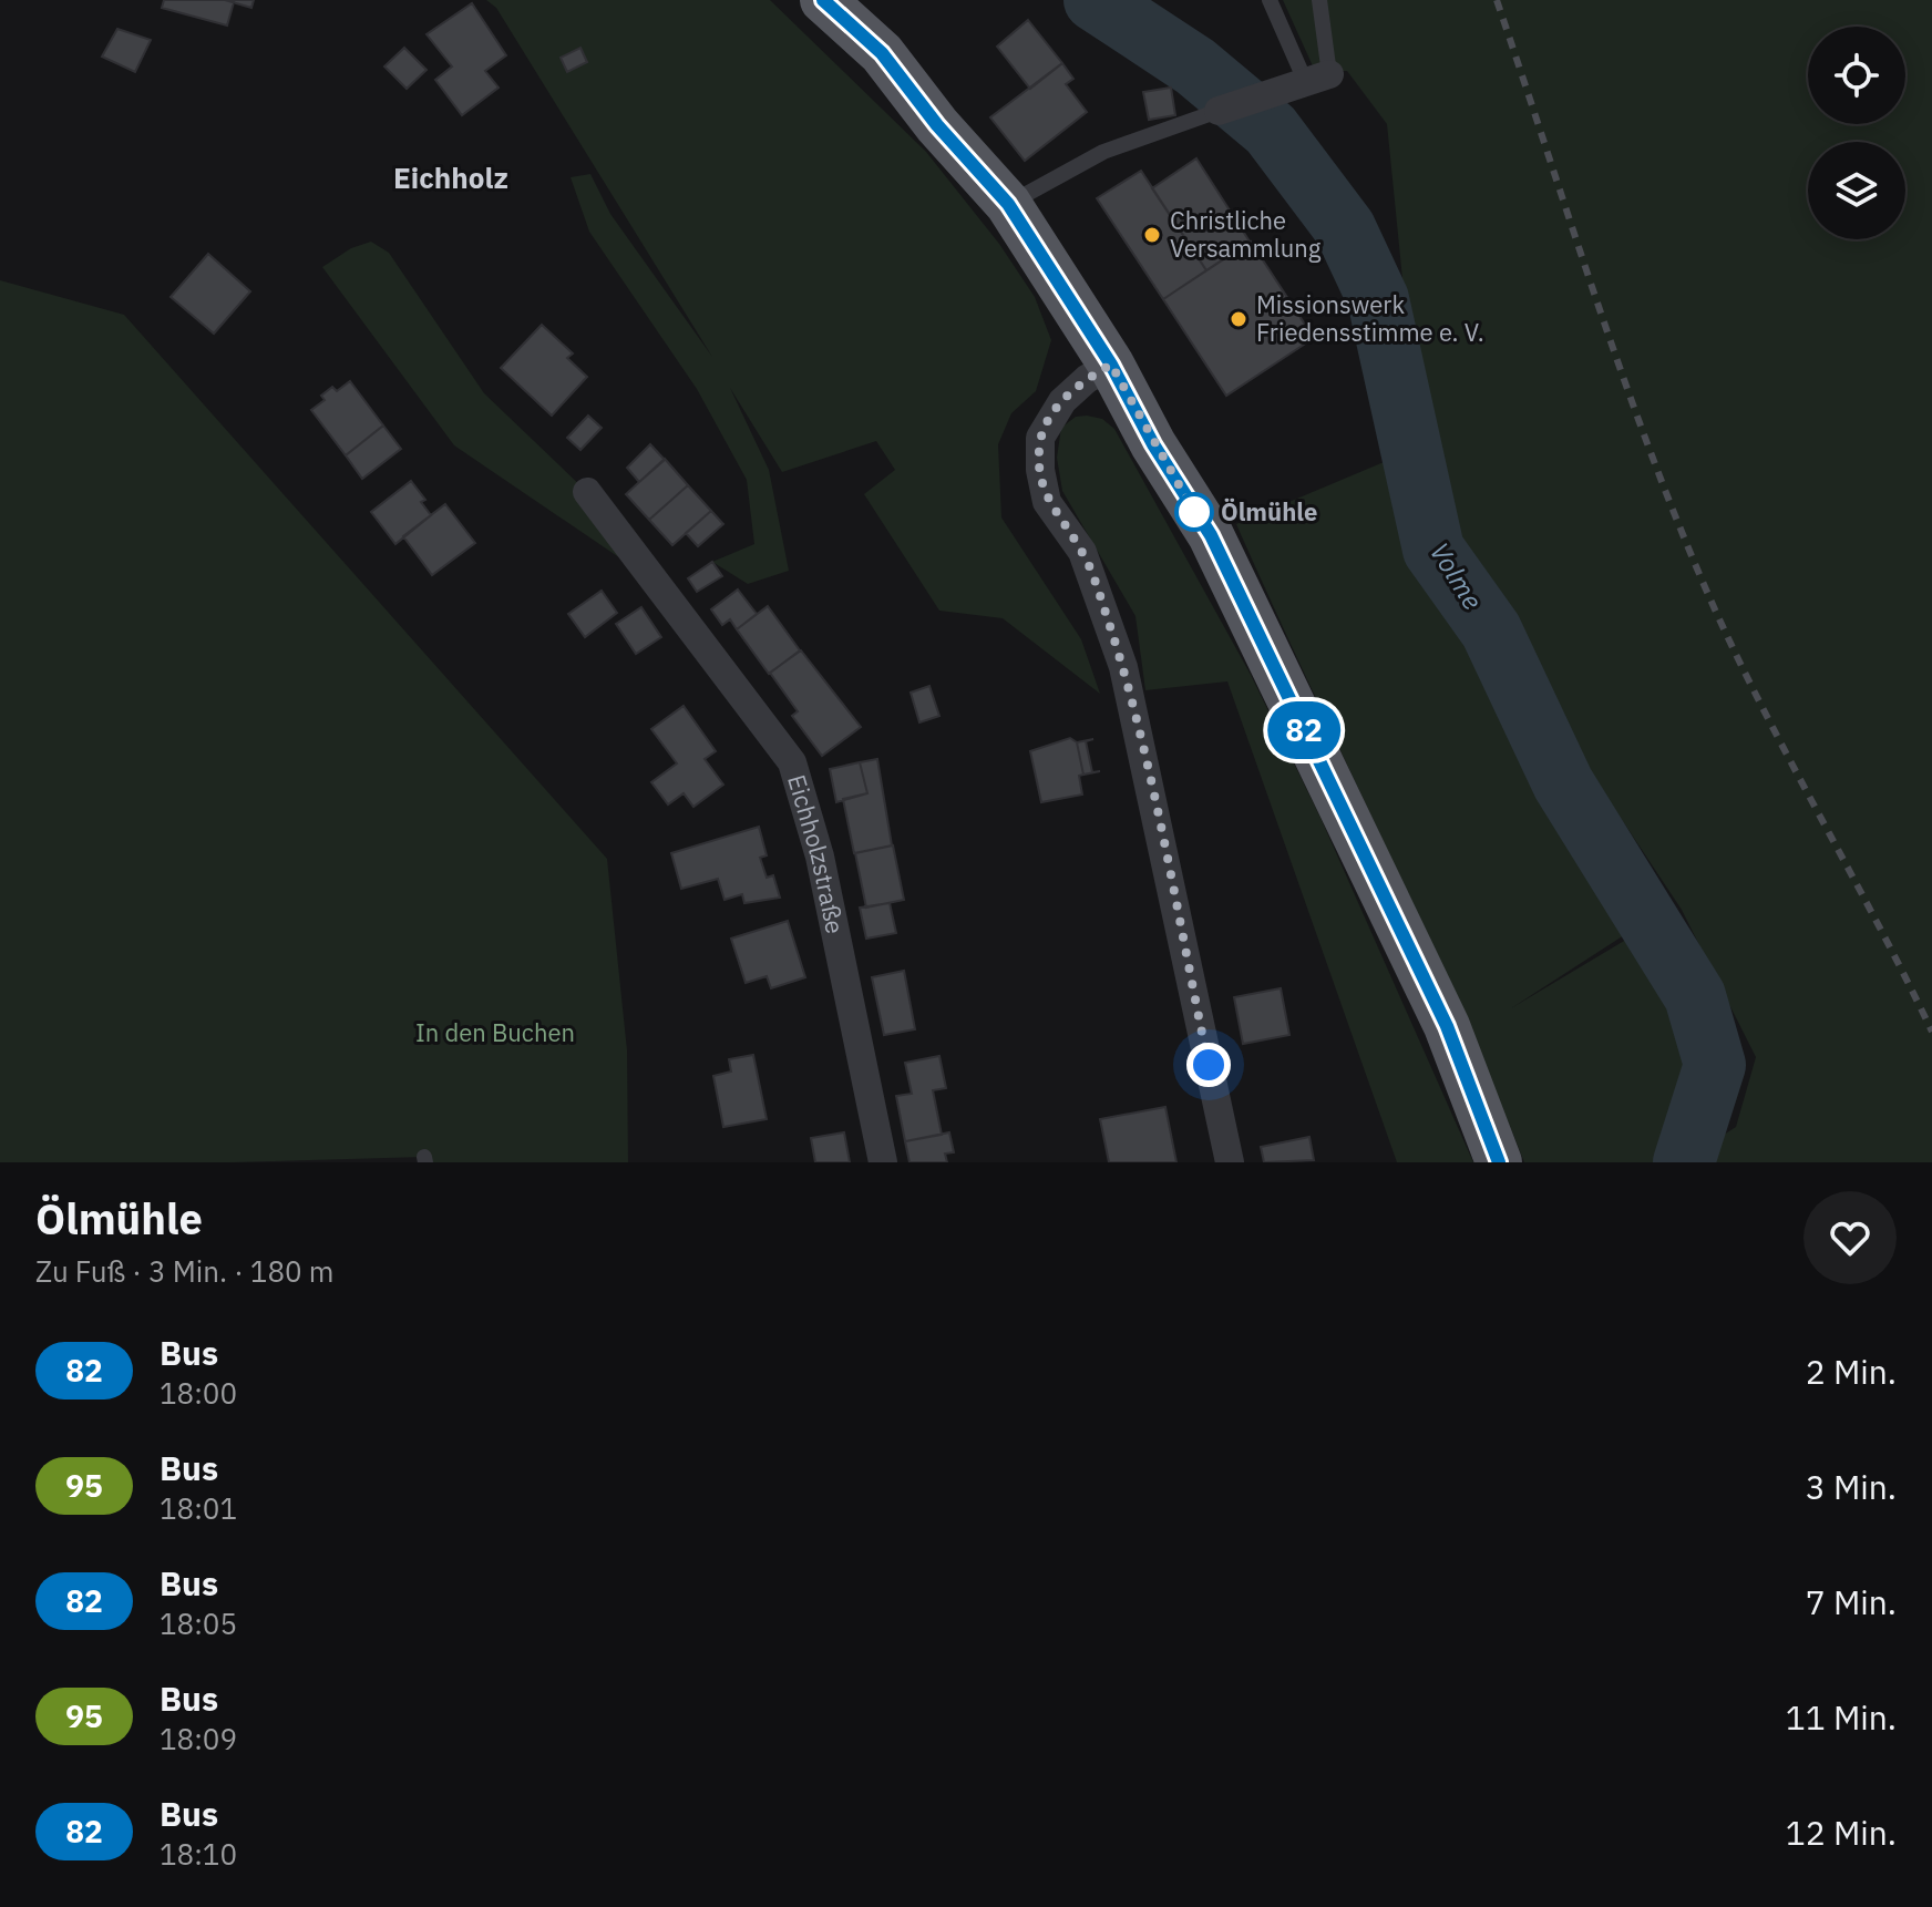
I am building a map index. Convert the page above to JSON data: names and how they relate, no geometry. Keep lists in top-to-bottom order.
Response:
{
  "streets": {
    "street": ["Eichholzstraße"]
  },
  "districts": ["Eichholz"],
  "water": ["Volme"],
  "parks": ["In den Buchen"],
  "places": ["Christliche Versammlung", "Missionswerk Friedensstimme e. V.", "Ölmühle"],
  "lines": ["bus line 82"],
  "page": {
    "on_map": "82",
    "heading": ["Ölmühle", "Zu Fuß · 3 Min. · 180 m"],
    "list": [
      {
        "mark": "82",
        "name": "Bus",
        "note": "18:00",
        "value": "2 Min."
      },
      {
        "mark": "95",
        "name": "Bus",
        "note": "18:01",
        "value": "3 Min."
      },
      {
        "mark": "82",
        "name": "Bus",
        "note": "18:05",
        "value": "7 Min."
      },
      {
        "mark": "95",
        "name": "Bus",
        "note": "18:09",
        "value": "11 Min."
      },
      {
        "mark": "82",
        "name": "Bus",
        "note": "18:10",
        "value": "12 Min."
      }
    ]
  }
}
